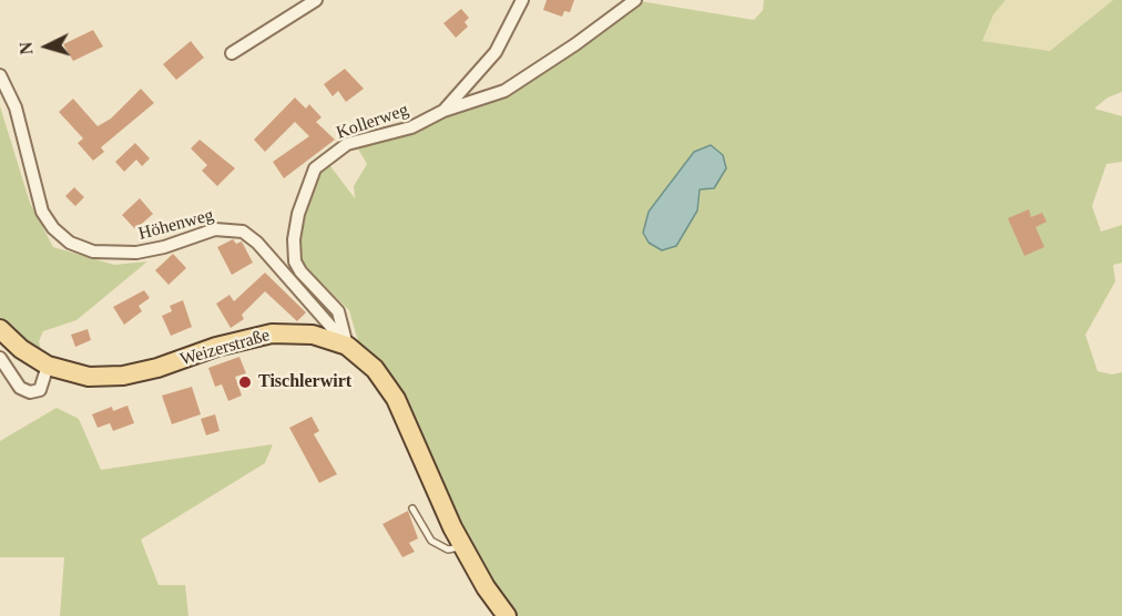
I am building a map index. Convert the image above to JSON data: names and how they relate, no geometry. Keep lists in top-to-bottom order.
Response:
{
  "streets": {
    "main road": ["Weizerstraße"],
    "street": ["Kollerweg", "Höhenweg"]
  },
  "crossings": [
    ["Kollerweg", "Höhenweg"],
    ["Kollerweg", "Weizerstraße"],
    ["Höhenweg", "Weizerstraße"]
  ],
  "places": ["Tischlerwirt"],
  "north": "left"
}
